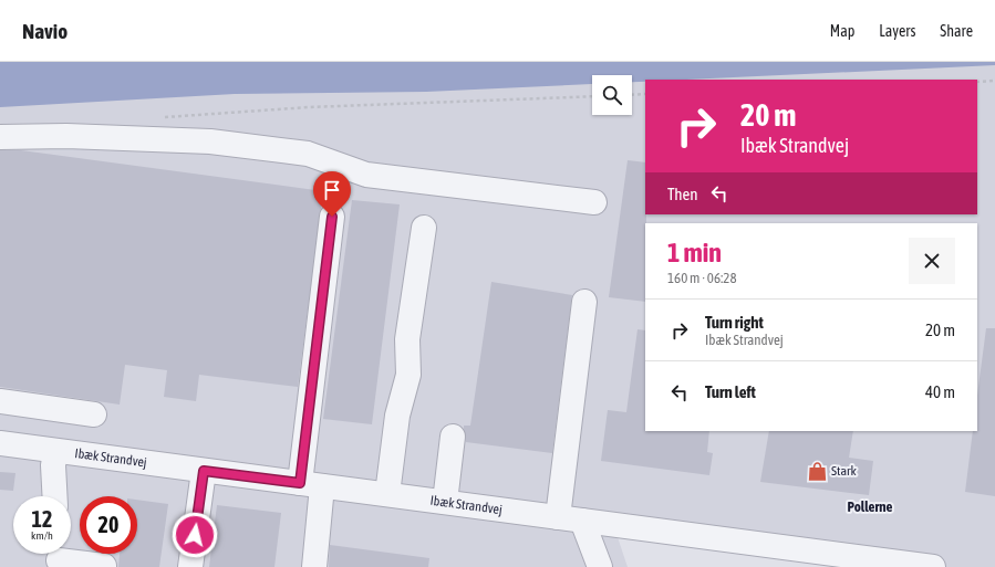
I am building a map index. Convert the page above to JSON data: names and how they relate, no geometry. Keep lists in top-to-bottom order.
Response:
{
  "streets": {
    "street": ["Ibæk Strandvej"]
  },
  "districts": ["Pollerne"],
  "places": {
    "shop": ["Stark"]
  },
  "page": {
    "header": "Navio",
    "nav": ["Map", "Layers", "Share"],
    "turn": ["20 m", "Ibæk Strandvej"],
    "then": "Then",
    "heading": ["1 min", "160 m · 06:28"],
    "list": [
      {
        "name": "Turn right",
        "note": "Ibæk Strandvej",
        "value": "20 m"
      },
      {
        "name": "Turn left",
        "value": "40 m"
      }
    ],
    "speed": "12 km/h",
    "limit": "20"
  }
}
